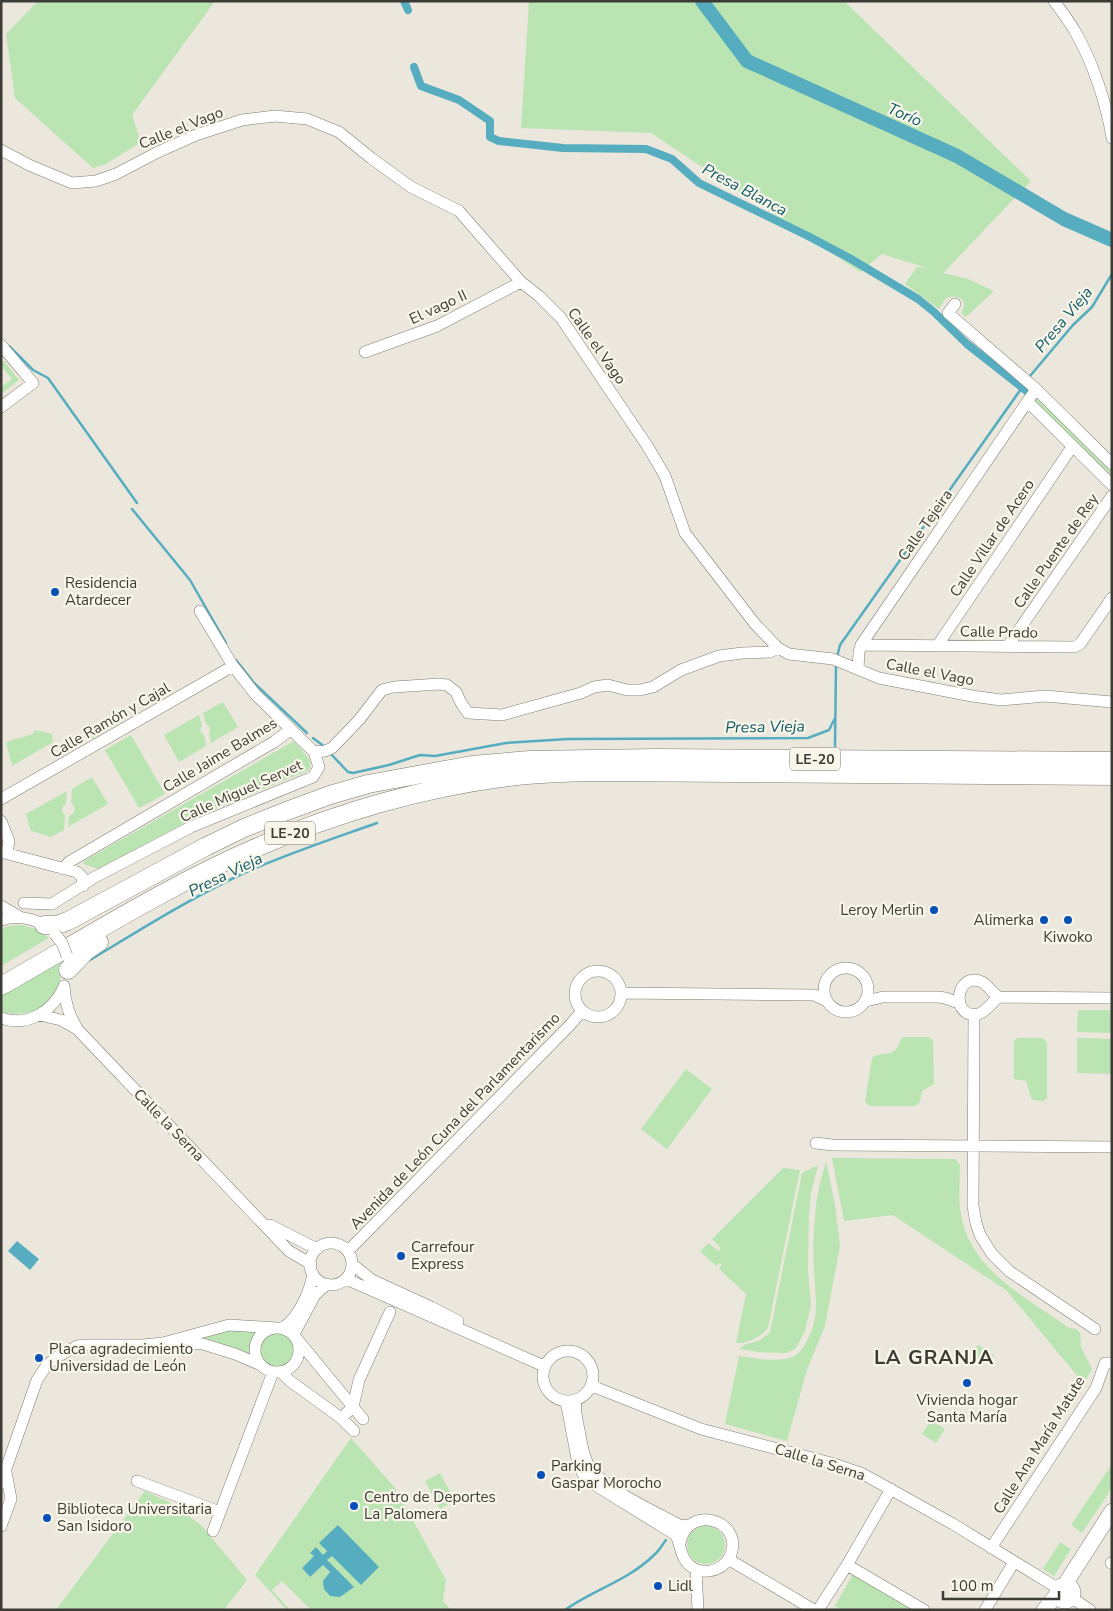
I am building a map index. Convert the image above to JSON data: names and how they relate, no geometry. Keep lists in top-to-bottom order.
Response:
{
  "streets": {
    "highway": ["LE-20"],
    "street": [
      "Calle el Vago",
      "El vago II",
      "Calle Tejeira",
      "Calle Villar de Acero",
      "Calle Puente de Rey",
      "Calle Prado",
      "Calle Ramón y Cajal",
      "Calle Jaime Balmes",
      "Calle Miguel Servet",
      "Avenida de León Cuna del Parlamentarismo",
      "Calle la Serna",
      "Calle Ana María Matute"
    ]
  },
  "crossings": [
    ["Calle el Vago", "El vago II"],
    ["Calle el Vago", "Calle Tejeira"],
    ["Calle Tejeira", "Calle Prado"],
    ["Calle Villar de Acero", "Calle Prado"],
    ["Calle Puente de Rey", "Calle Prado"],
    ["Calle Ramón y Cajal", "Calle Jaime Balmes"],
    ["Avenida de León Cuna del Parlamentarismo", "Calle la Serna"],
    ["Calle la Serna", "Calle Ana María Matute"]
  ],
  "districts": ["LA GRANJA"],
  "water": ["Torío", "Presa Blanca", "Presa Vieja"],
  "places": [
    "Residencia Atardecer",
    "Leroy Merlin",
    "Alimerka",
    "Kiwoko",
    "Carrefour Express",
    "Placa agradecimiento Universidad de León",
    "Vivienda hogar Santa María",
    "Parking Gaspar Morocho",
    "Centro de Deportes La Palomera",
    "Biblioteca Universitaria San Isidoro",
    "Lidl"
  ],
  "scale_bar": "100 m"
}
